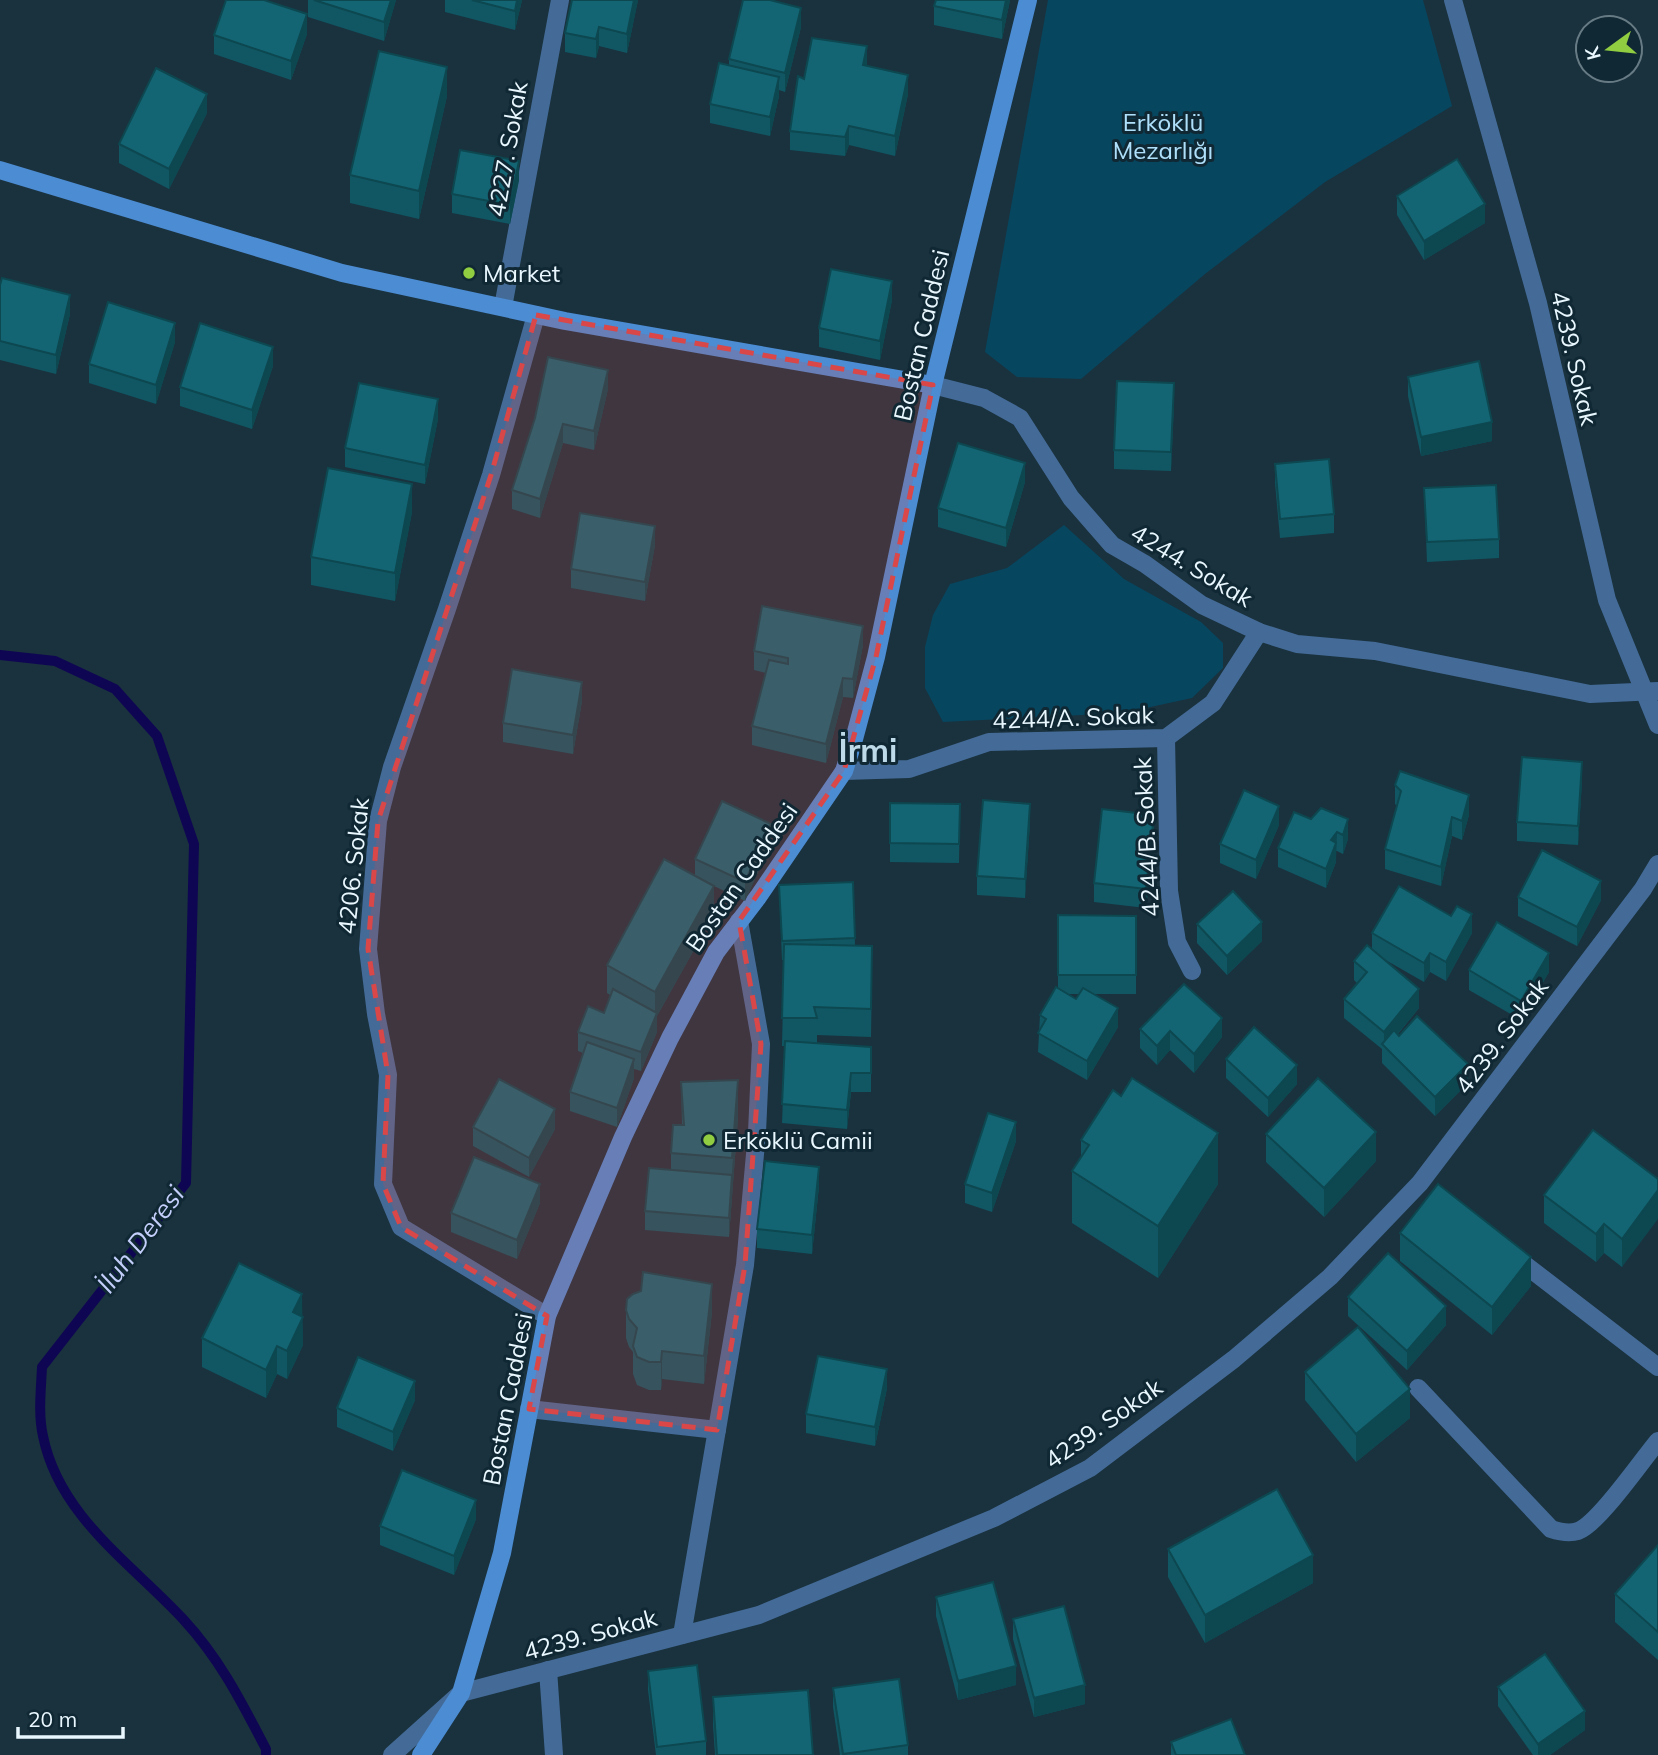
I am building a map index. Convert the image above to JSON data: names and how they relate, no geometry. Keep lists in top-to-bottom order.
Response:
{
  "streets": {
    "street": [
      "4227. Sokak",
      "Bostan Caddesi",
      "4239. Sokak",
      "4244. Sokak",
      "4244/A. Sokak",
      "4244/B. Sokak",
      "4206. Sokak"
    ]
  },
  "crossings": [
    ["Bostan Caddesi", "4239. Sokak"],
    ["Bostan Caddesi", "4244. Sokak"],
    ["Bostan Caddesi", "4244/A. Sokak"],
    ["Bostan Caddesi", "4206. Sokak"],
    ["4239. Sokak", "4244. Sokak"],
    ["4244. Sokak", "4244/A. Sokak"],
    ["4244/A. Sokak", "4244/B. Sokak"]
  ],
  "districts": ["İrmi"],
  "water": ["İluh Deresi"],
  "parks": ["Erköklü Mezarlığı"],
  "places": ["Market", "Erköklü Camii"],
  "scale_bar": "20 m",
  "north": "left"
}
